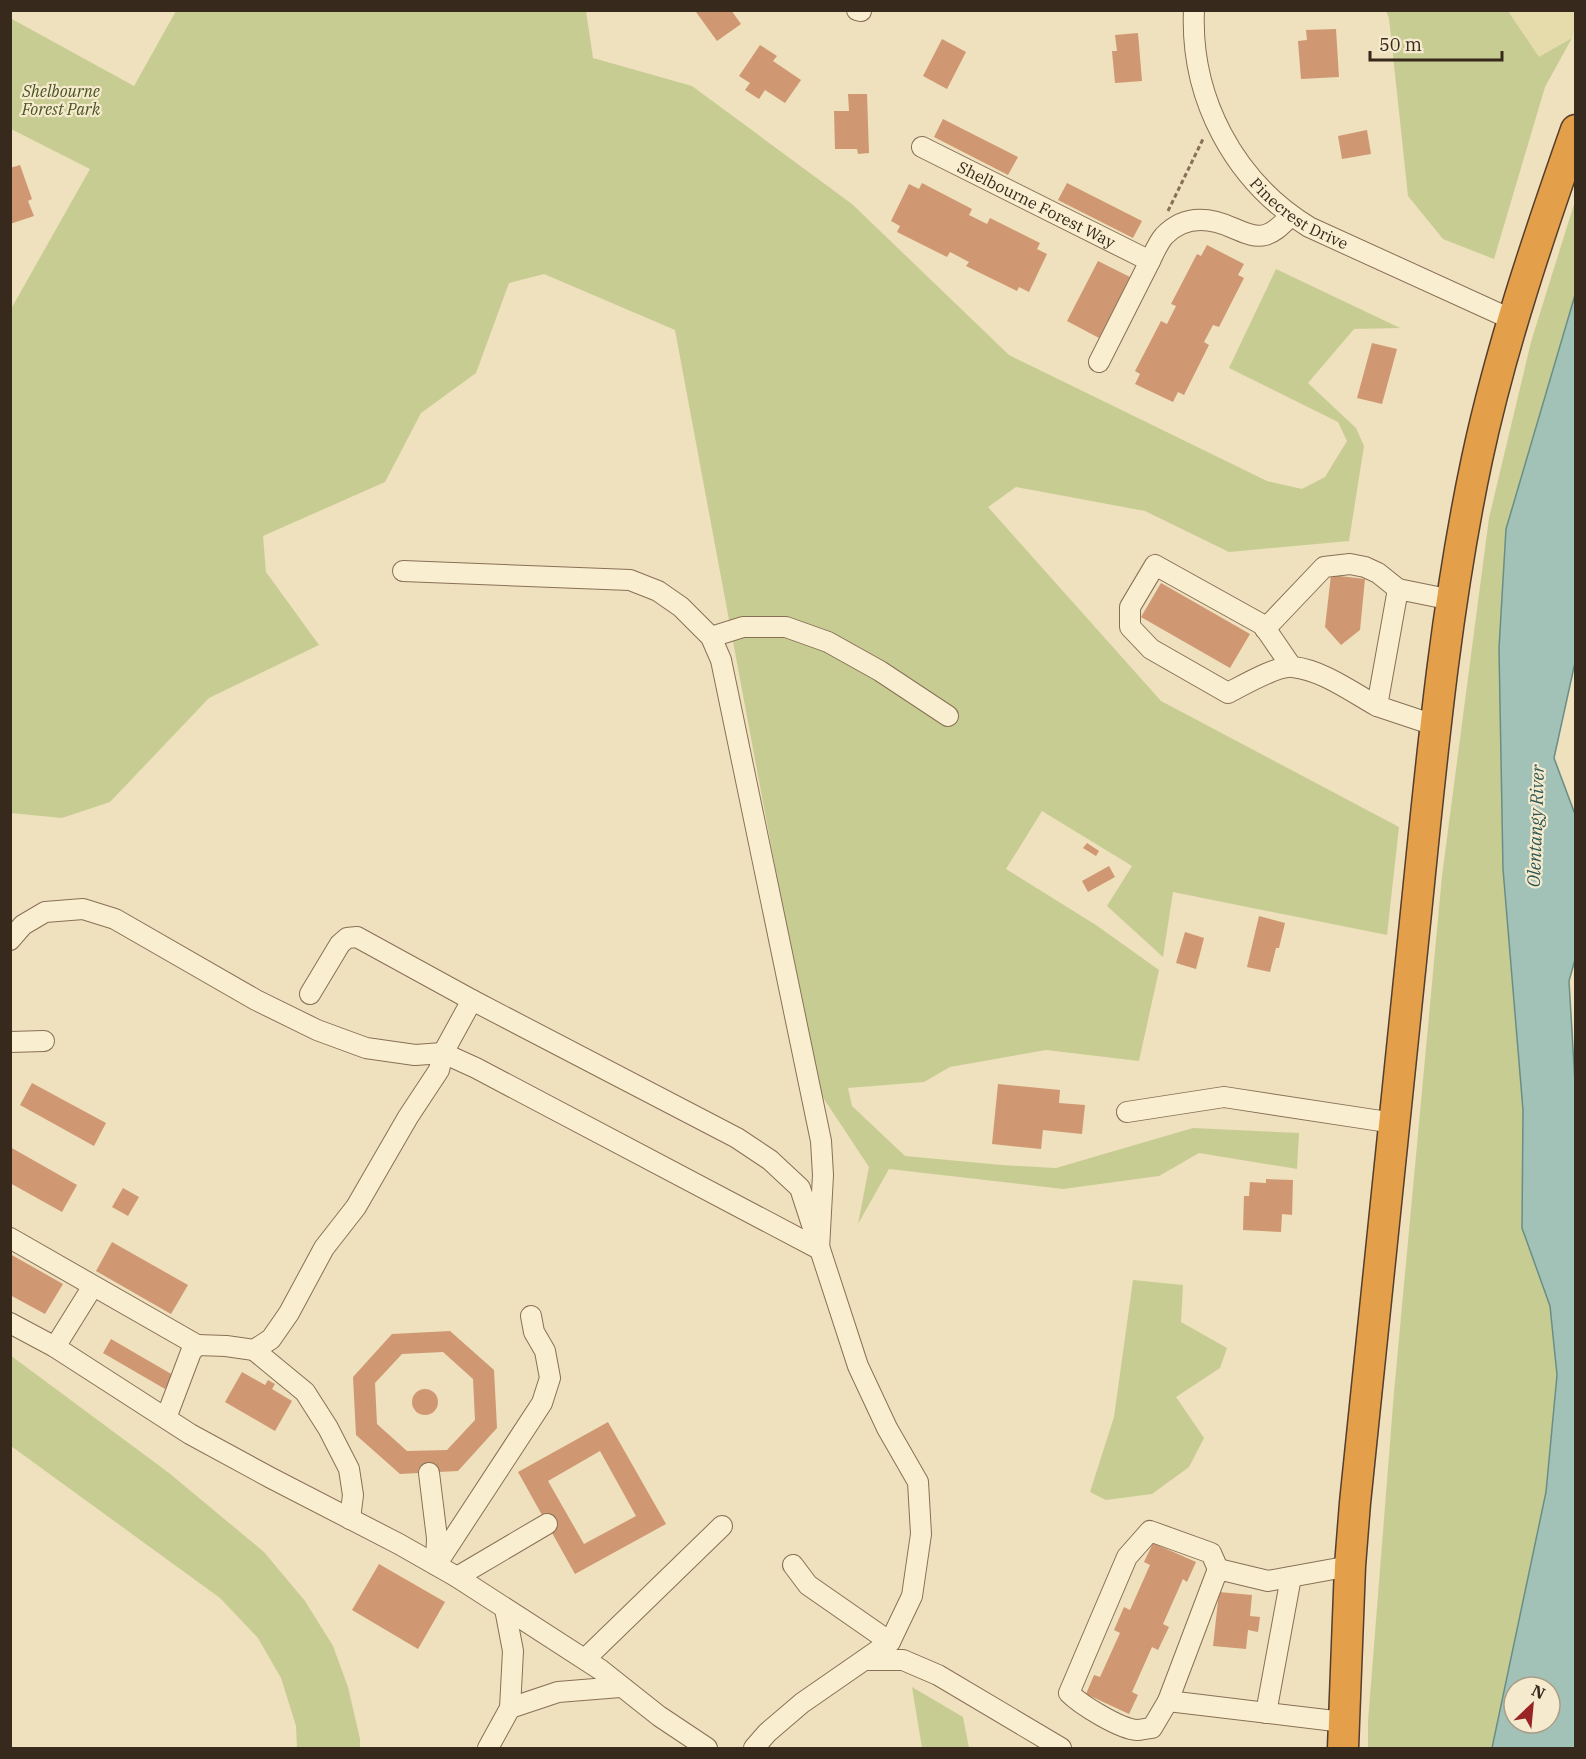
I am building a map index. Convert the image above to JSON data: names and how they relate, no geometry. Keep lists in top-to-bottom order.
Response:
{
  "streets": {
    "street": ["Shelbourne Forest Way", "Pinecrest Drive"]
  },
  "water": ["Olentangy River"],
  "parks": ["Shelbourne Forest Park"],
  "scale_bar": "50 m",
  "north": "top right"
}
